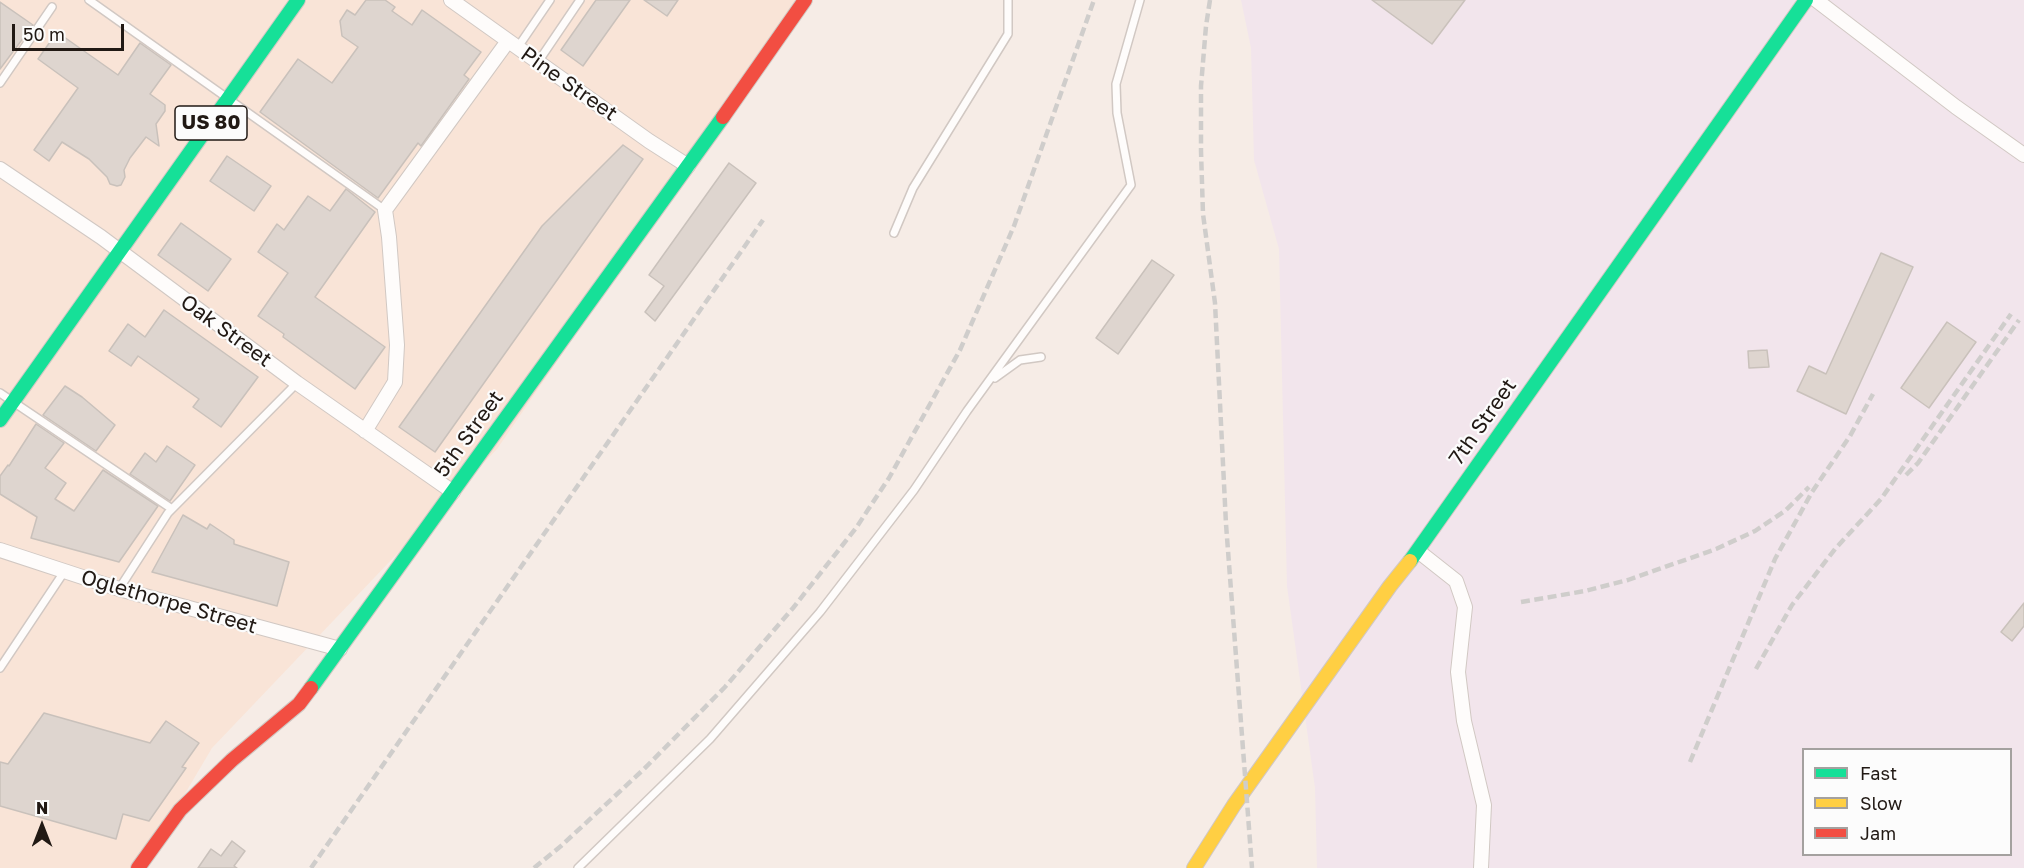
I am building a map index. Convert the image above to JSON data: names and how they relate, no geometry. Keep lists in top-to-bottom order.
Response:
{
  "streets": {
    "street": [
      "Pine Street",
      "US 80",
      "Oak Street",
      "7th Street",
      "5th Street",
      "Oglethorpe Street"
    ]
  },
  "crossings": [
    ["Pine Street", "5th Street"],
    ["US 80", "Oak Street"],
    ["Oak Street", "5th Street"],
    ["5th Street", "Oglethorpe Street"]
  ],
  "legend": ["Fast", "Slow", "Jam"],
  "scale_bar": "50 m",
  "north": "top"
}
